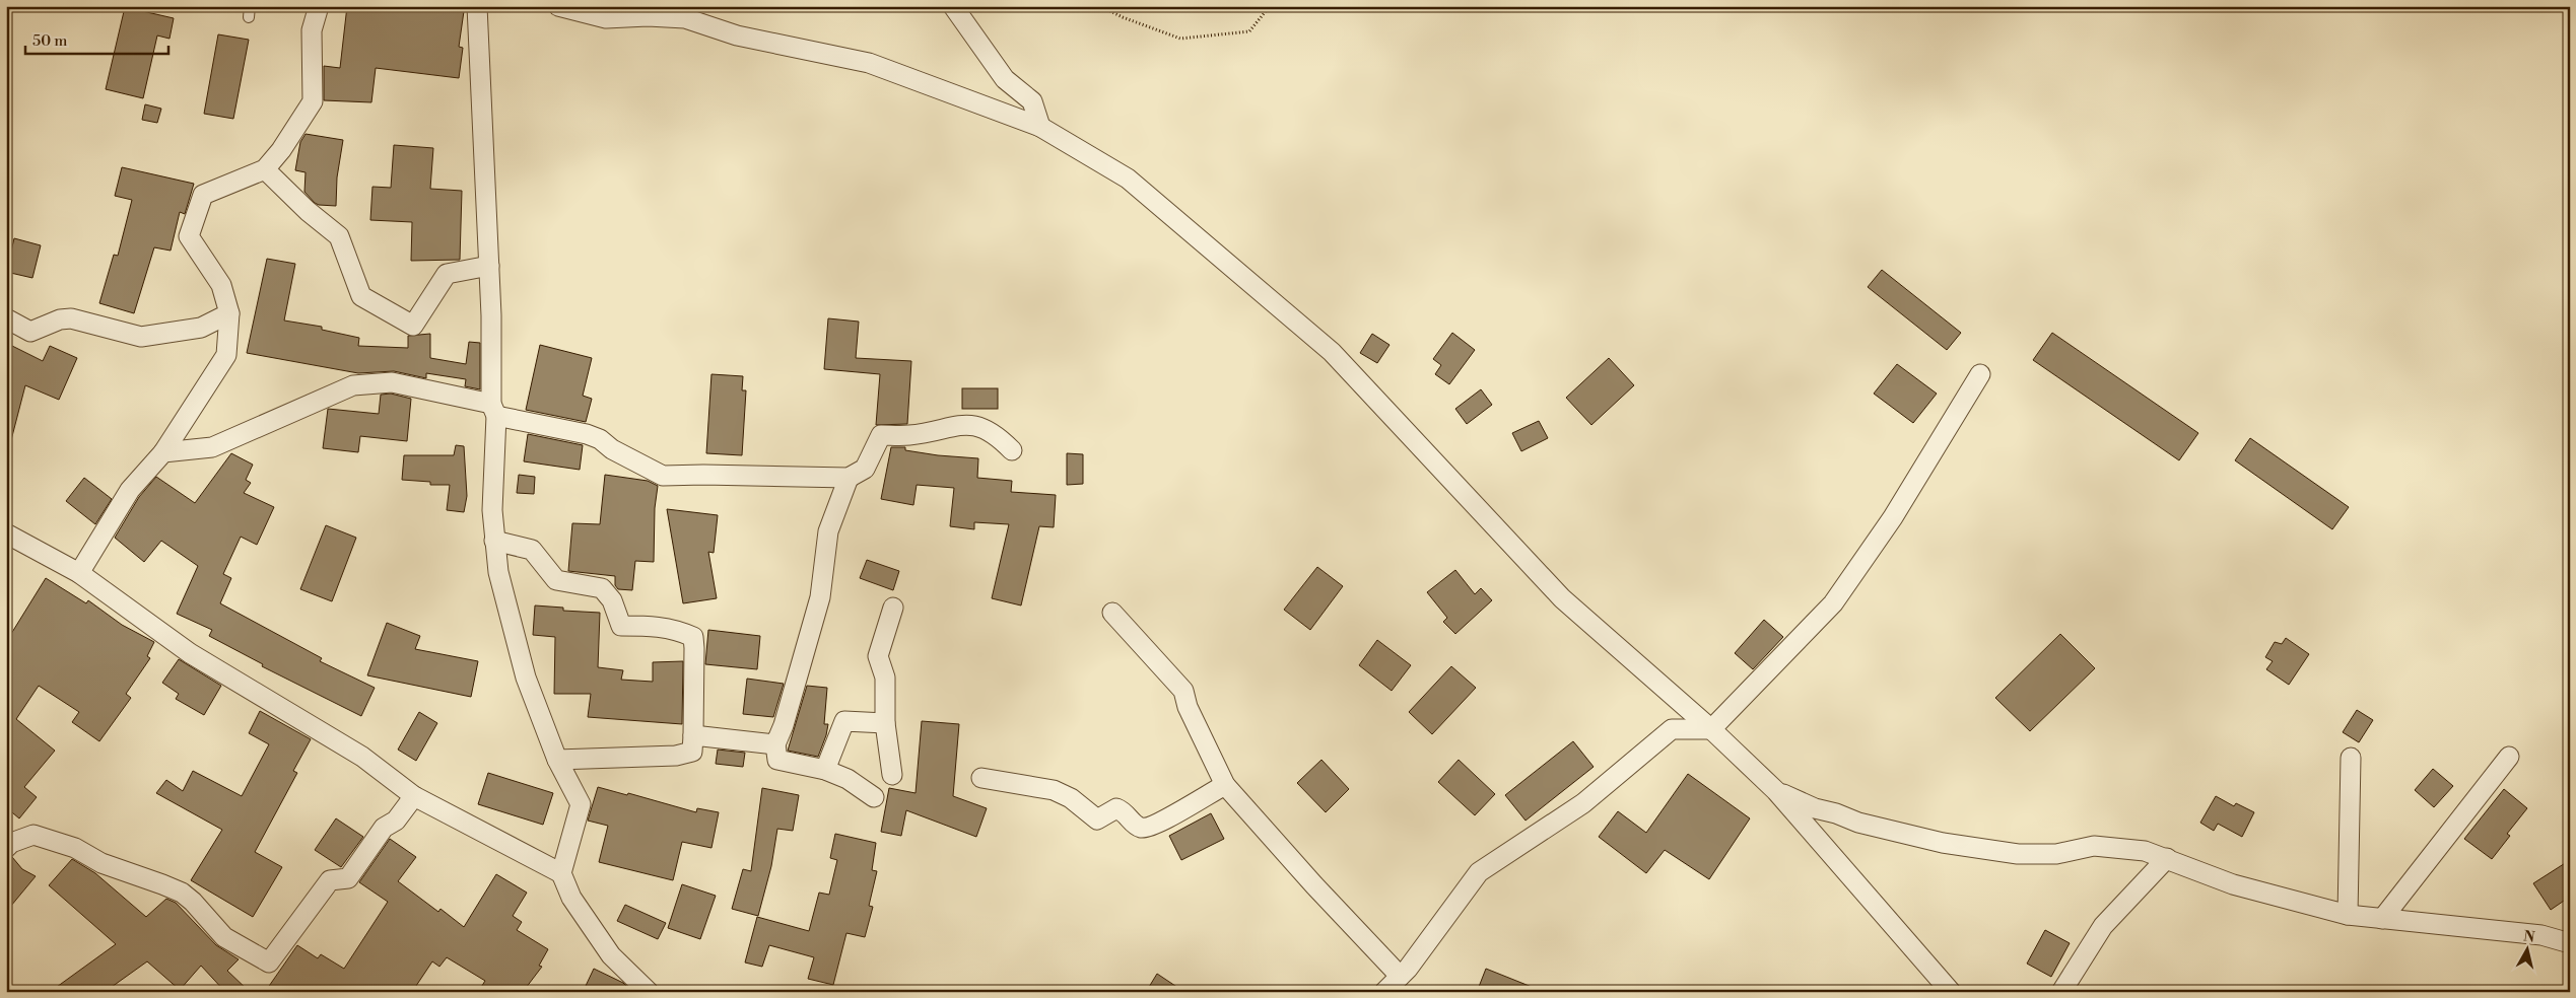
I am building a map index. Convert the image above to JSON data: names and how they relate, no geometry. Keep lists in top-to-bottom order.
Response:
{
  "scale_bar": "50 m",
  "north": "top"
}
